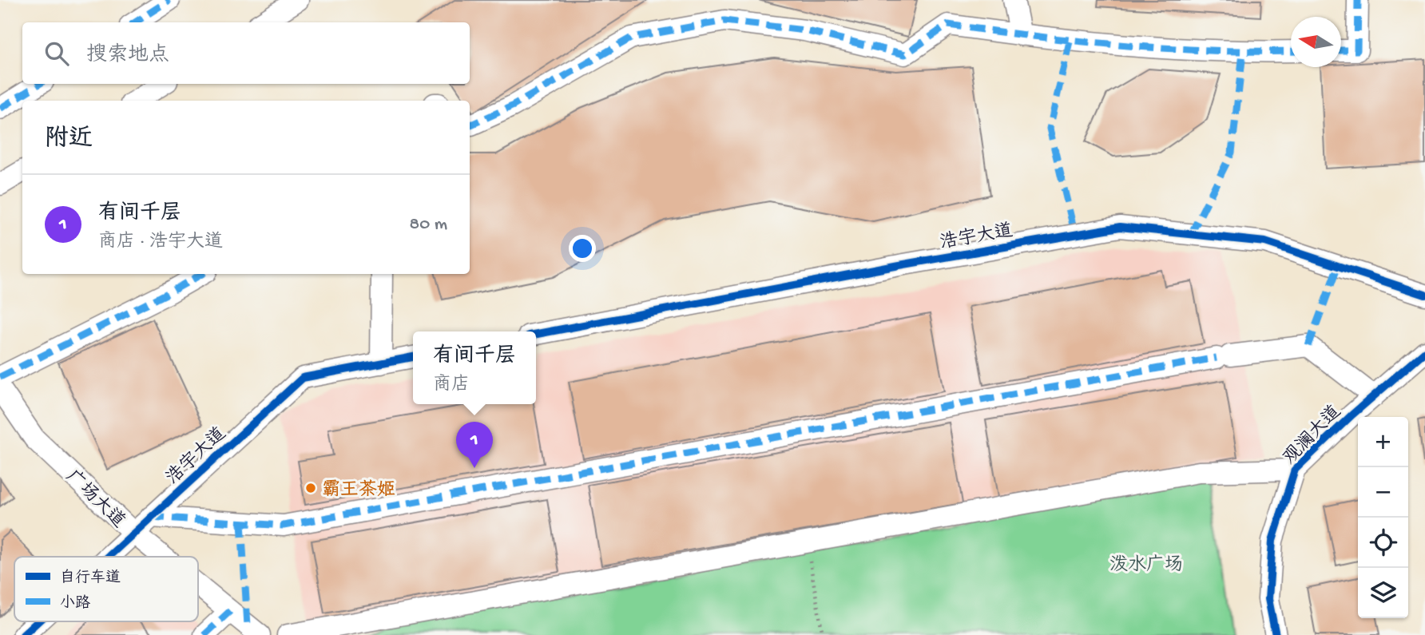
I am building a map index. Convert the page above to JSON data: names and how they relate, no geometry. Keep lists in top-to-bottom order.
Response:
{
  "streets": {
    "street": ["浩宇大道", "观澜大道", "广场大道"]
  },
  "crossings": [
    ["浩宇大道", "广场大道"]
  ],
  "parks": ["泼水广场"],
  "places": ["霸王茶姬"],
  "legend": ["自行车道", "小路"],
  "north": "left",
  "page": {
    "search": "搜索地点",
    "heading": "附近",
    "list": [
      {
        "mark": "1",
        "name": "有间千层",
        "note": "商店 · 浩宇大道",
        "value": "80 m"
      }
    ],
    "popup": ["有间千层", "商店"],
    "map_buttons": ["+", "−"],
    "pins": "1"
  }
}
